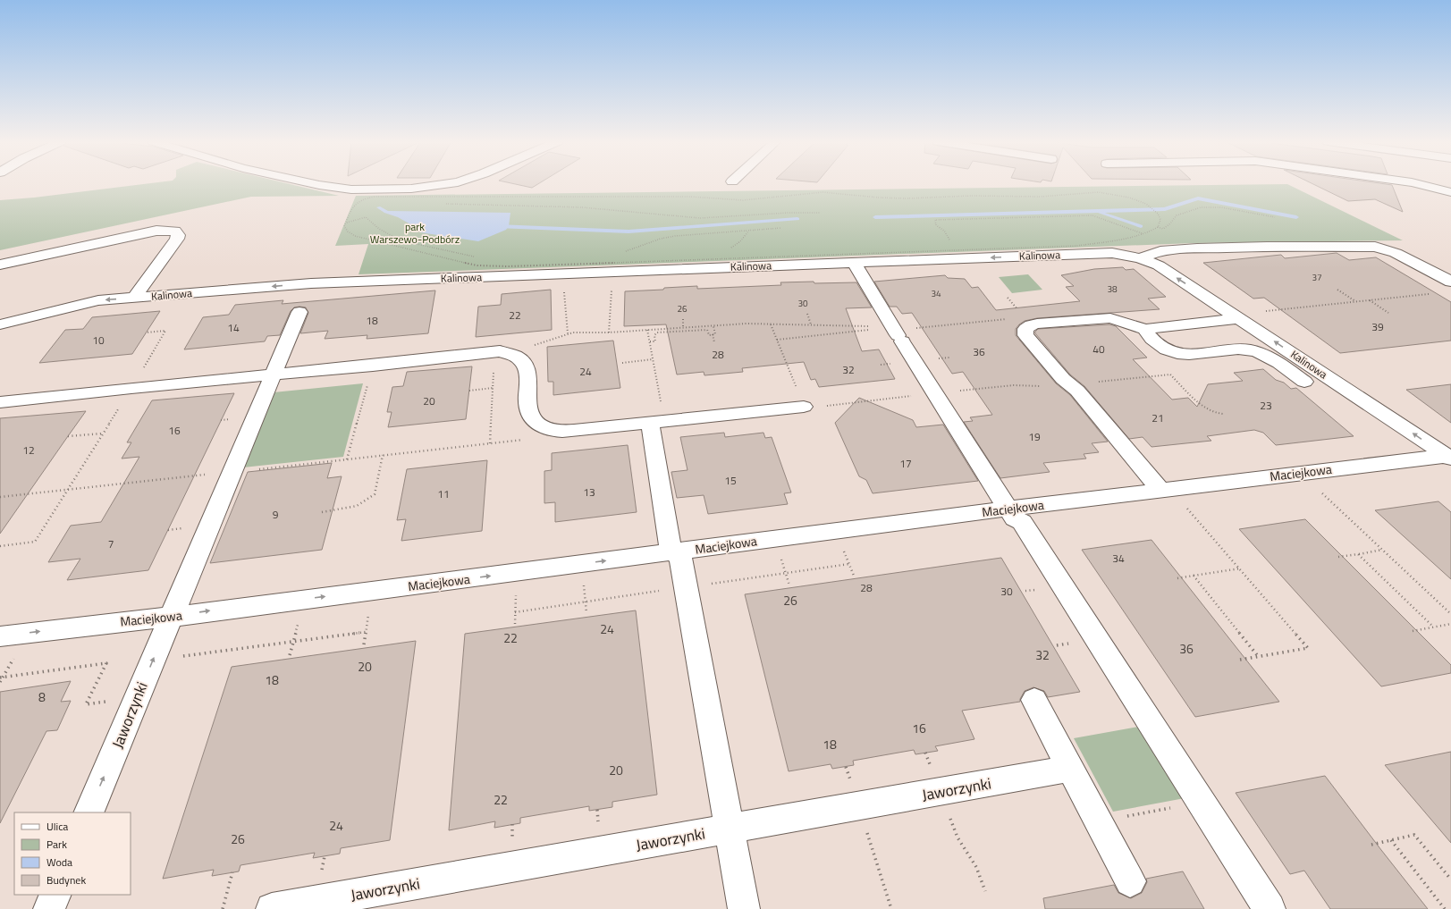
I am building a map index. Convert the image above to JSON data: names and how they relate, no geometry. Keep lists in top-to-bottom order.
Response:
{
  "streets": {
    "street": ["Kalinowa", "Maciejkowa", "Jaworzynki"]
  },
  "crossings": [
    ["Kalinowa", "Maciejkowa"],
    ["Maciejkowa", "Jaworzynki"]
  ],
  "one_way": ["Maciejkowa"],
  "parks": ["park Warszewo-Podbórz"],
  "house_numbers": [
    "37",
    "38",
    "34",
    "30",
    "26",
    "22",
    "18",
    "39",
    "14",
    "10",
    "40",
    "36",
    "28",
    "32",
    "24",
    "20",
    "23",
    "21",
    "16",
    "19",
    "12",
    "17",
    "15",
    "13",
    "11",
    "9",
    "7",
    "34",
    "28",
    "30",
    "26",
    "24",
    "22",
    "36",
    "32",
    "20",
    "18",
    "8",
    "16",
    "18",
    "20",
    "22",
    "24",
    "26"
  ],
  "legend": [
    "Ulica",
    "Park",
    "Woda",
    "Budynek"
  ]
}
